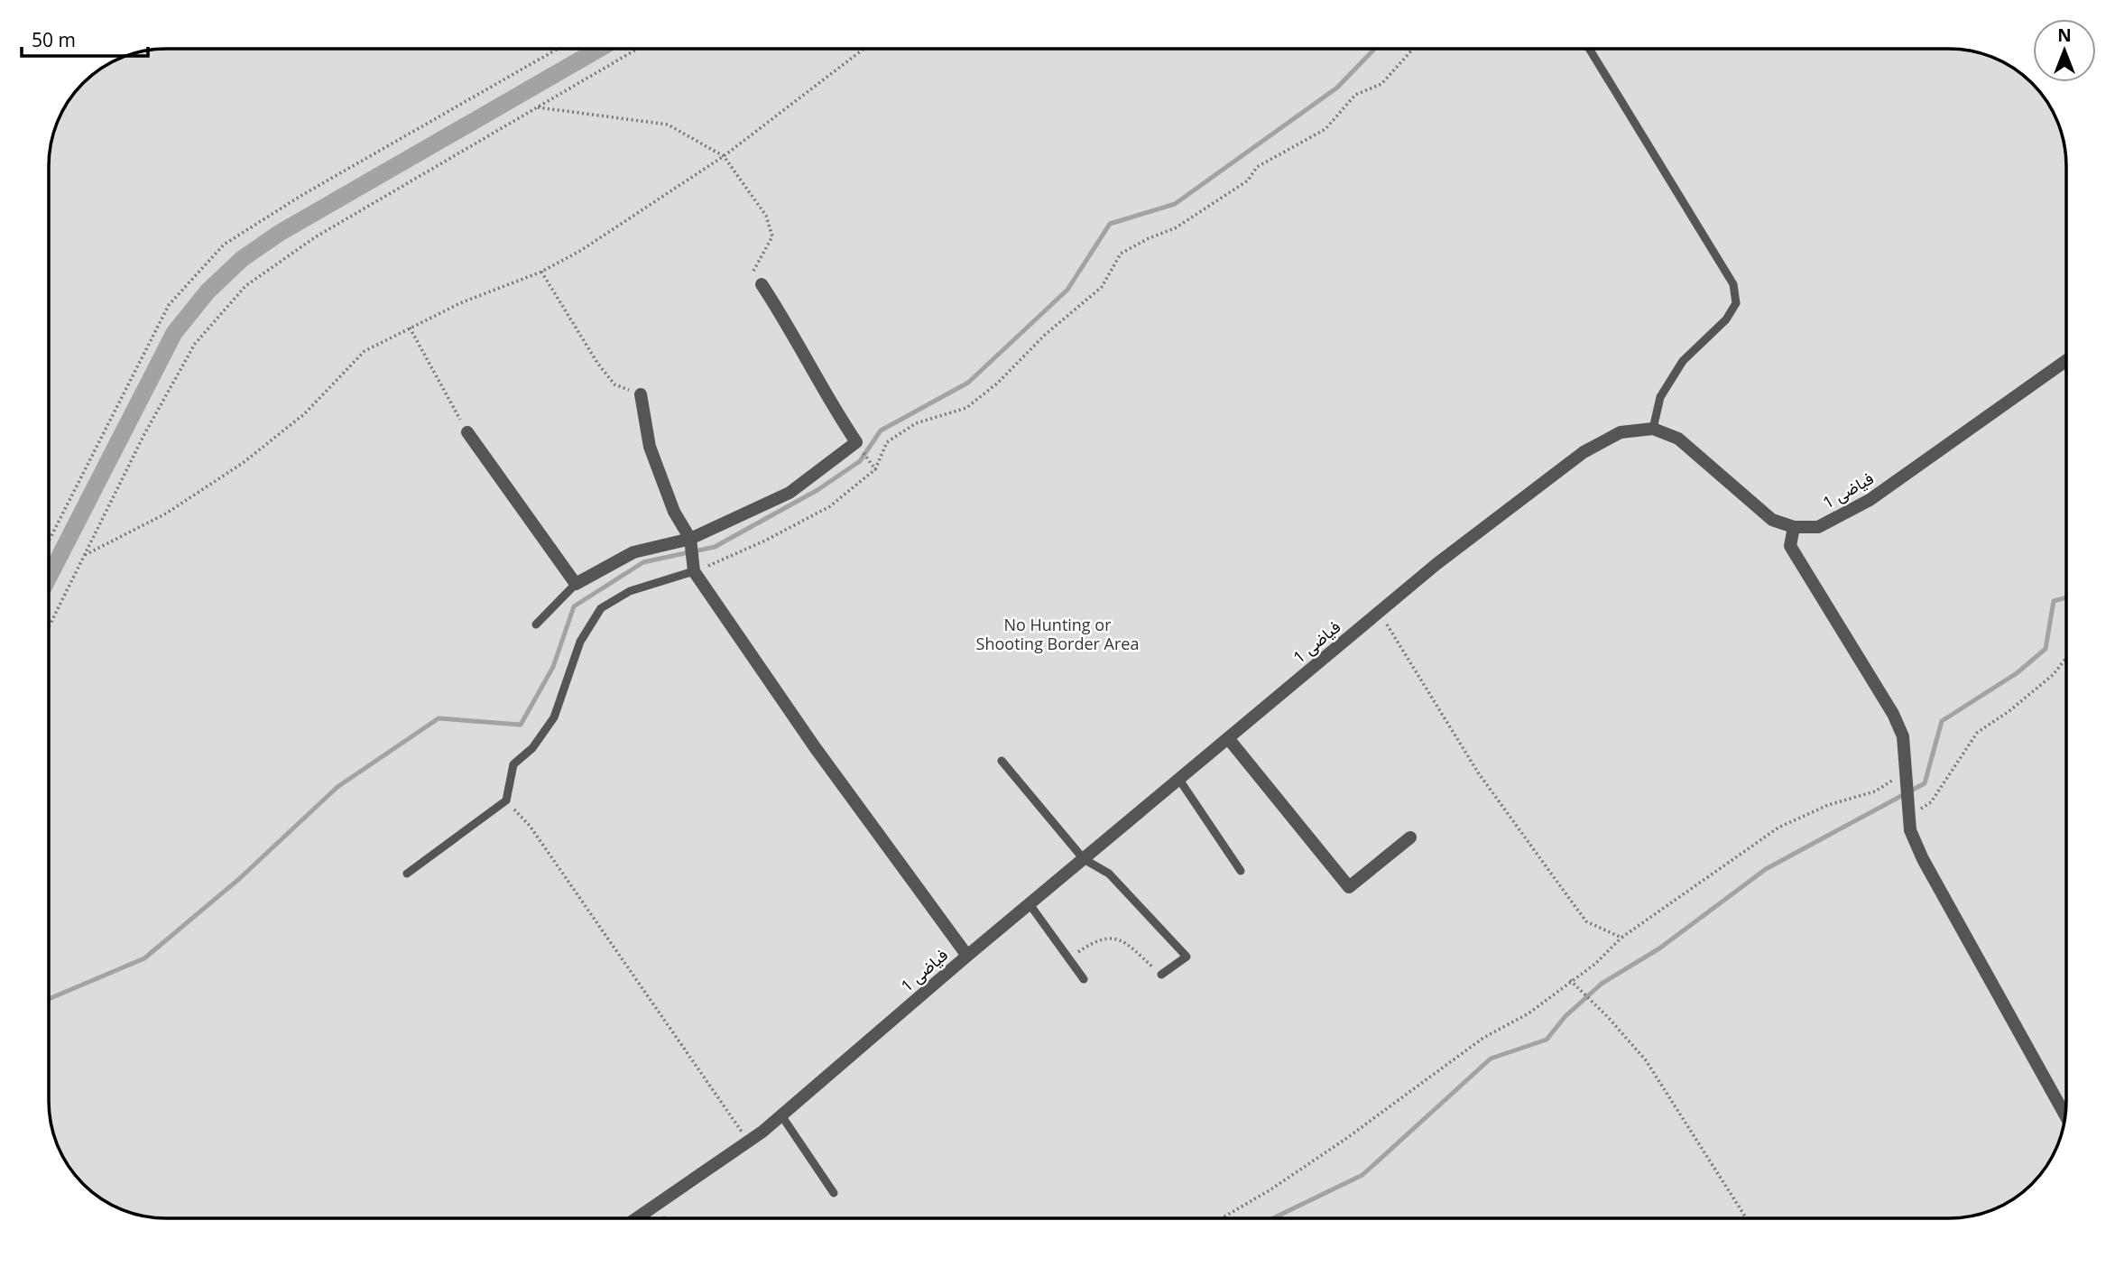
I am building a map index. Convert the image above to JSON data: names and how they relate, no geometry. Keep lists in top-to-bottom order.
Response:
{
  "streets": {
    "street": ["فیاضی 1"]
  },
  "parks": ["No Hunting or Shooting Border Area"],
  "scale_bar": "50 m",
  "north": "top"
}
